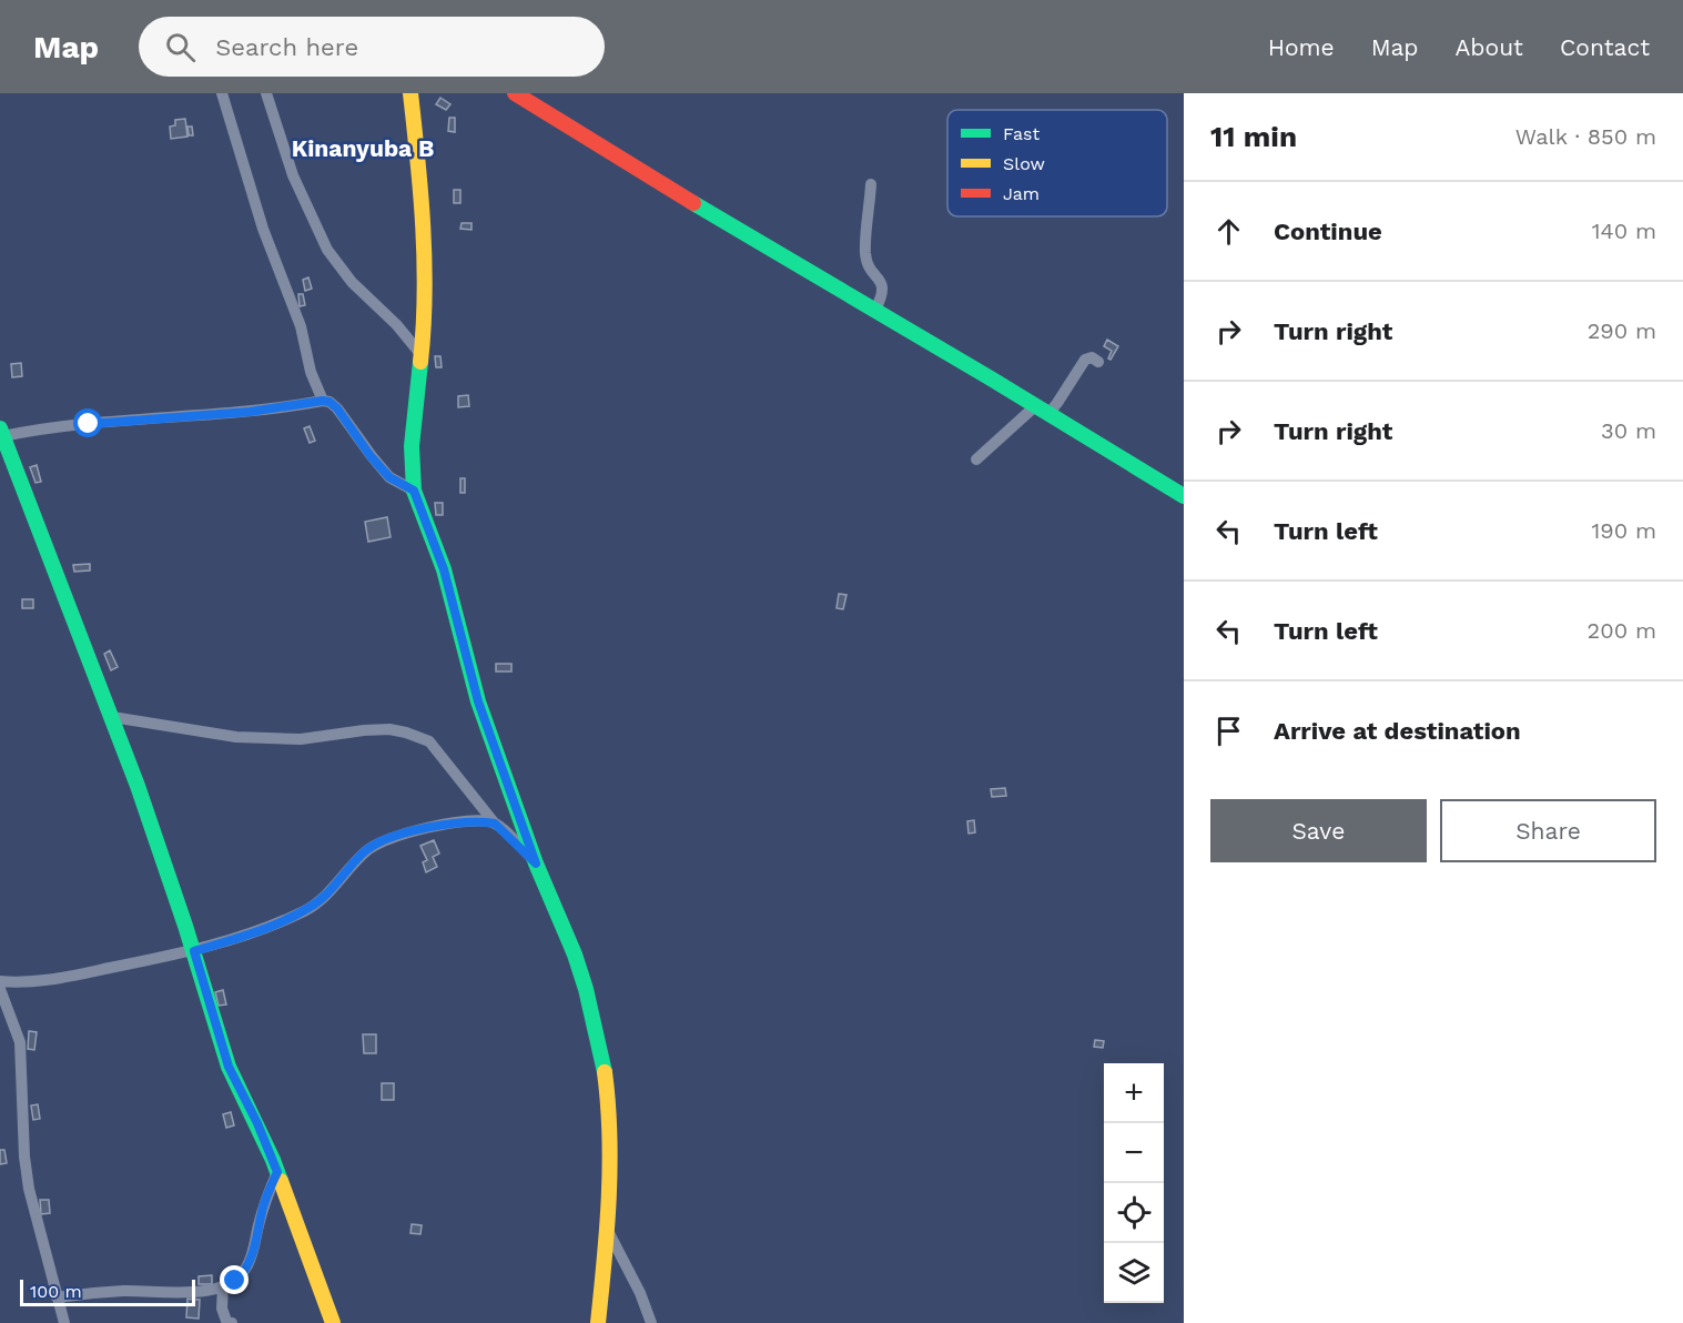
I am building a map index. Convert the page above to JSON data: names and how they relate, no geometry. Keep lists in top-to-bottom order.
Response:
{
  "districts": ["Kinanyuba B"],
  "legend": ["Fast", "Slow", "Jam"],
  "scale_bar": "100 m",
  "page": {
    "header": "Map",
    "search": "Search here",
    "nav": [
      "Home",
      "Map",
      "About",
      "Contact"
    ],
    "heading": ["11 min", "Walk · 850 m"],
    "list": [
      ["Continue", "140 m"],
      ["Turn right", "290 m"],
      ["Turn right", "30 m"],
      ["Turn left", "190 m"],
      ["Turn left", "200 m"],
      "Arrive at destination"
    ],
    "buttons": ["Save", "Share"],
    "map_buttons": ["+", "−"],
    "scale": "100 m"
  }
}
